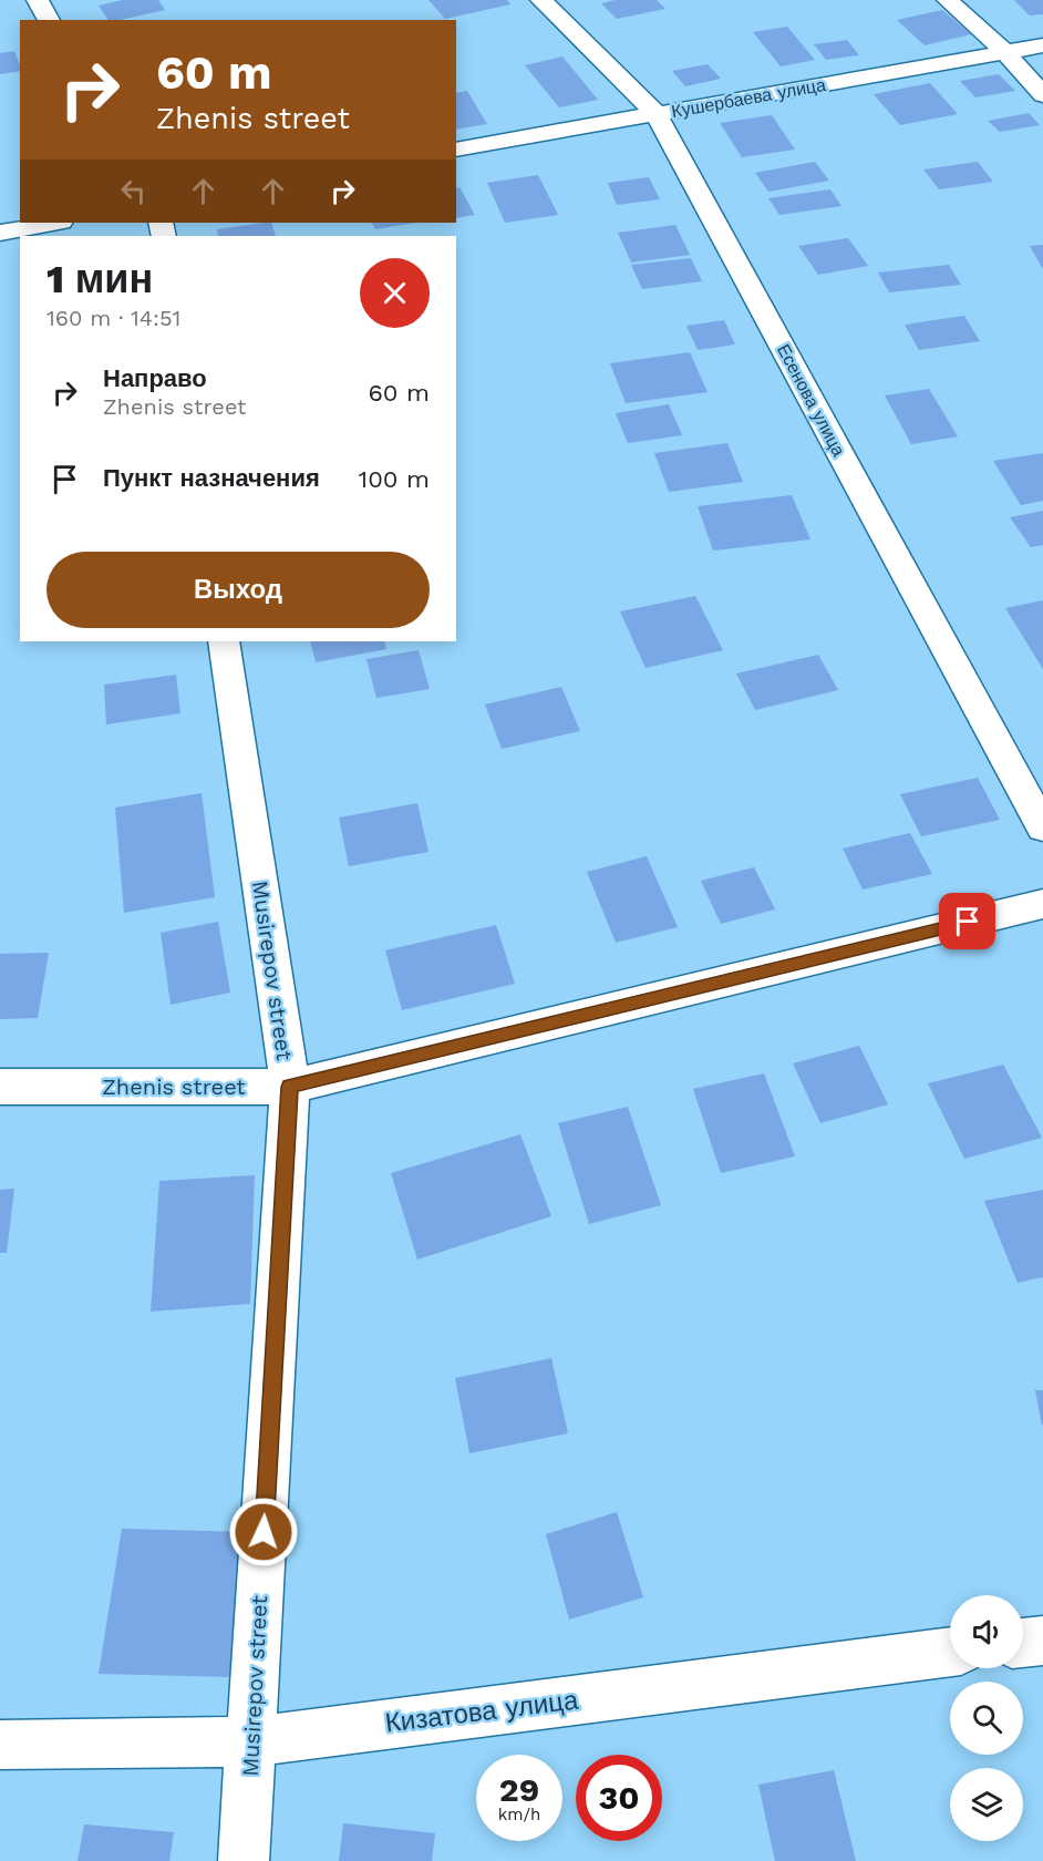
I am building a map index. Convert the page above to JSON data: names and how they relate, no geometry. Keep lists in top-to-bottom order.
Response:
{
  "streets": {
    "street": [
      "Кушербаева улица",
      "Есенова улица",
      "Musirepov street",
      "Zhenis street",
      "Кизатова улица"
    ]
  },
  "crossings": [
    ["Кушербаева улица", "Есенова улица"],
    ["Musirepov street", "Zhenis street"],
    ["Musirepov street", "Кизатова улица"]
  ],
  "page": {
    "turn": ["60 m", "Zhenis street"],
    "heading": ["1 мин", "160 m · 14:51"],
    "list": [
      {
        "name": "Направо",
        "note": "Zhenis street",
        "value": "60 m"
      },
      {
        "name": "Пункт назначения",
        "value": "100 m"
      }
    ],
    "buttons": "Выход",
    "speed": "29 km/h",
    "limit": "30"
  }
}
